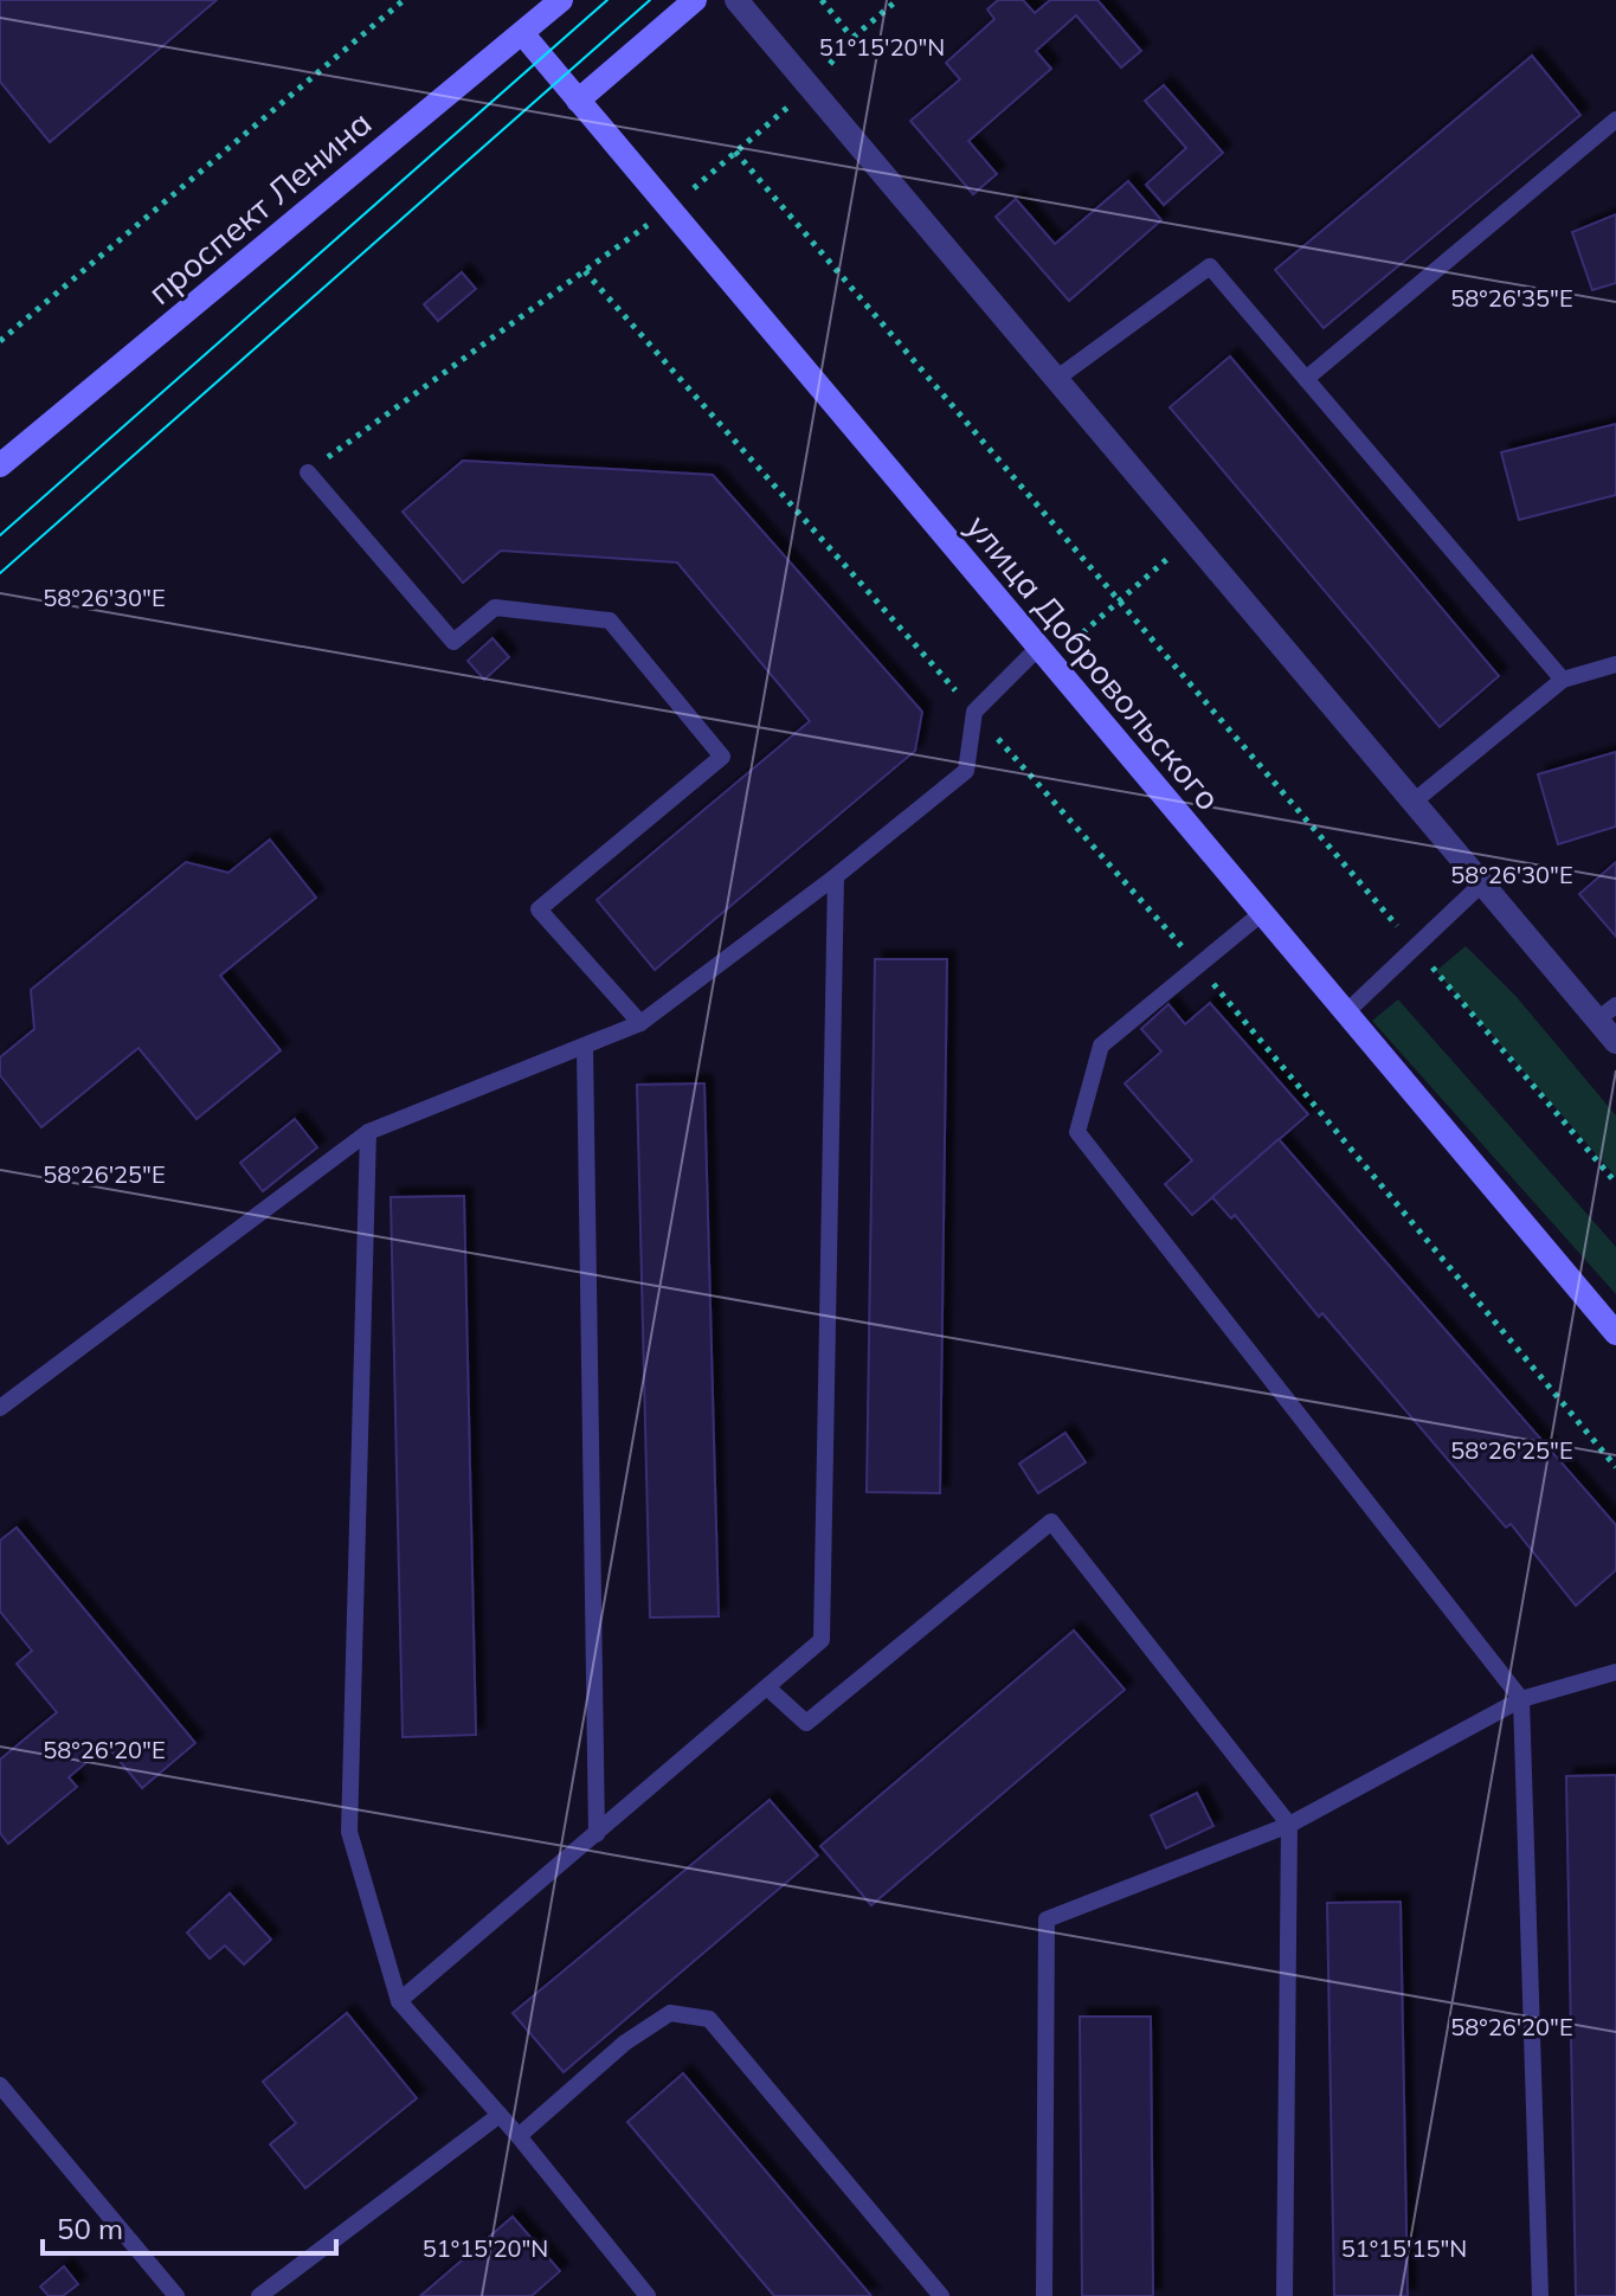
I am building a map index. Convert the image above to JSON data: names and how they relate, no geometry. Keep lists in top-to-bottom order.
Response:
{
  "streets": {
    "main road": ["проспект Ленина", "улица Добровольского"]
  },
  "crossings": [
    ["проспект Ленина", "улица Добровольского"]
  ],
  "scale_bar": "50 m",
  "coordinates": [
    "51°15'20\"N",
    "58°26'35\"E",
    "58°26'30\"E",
    "58°26'25\"E",
    "58°26'20\"E",
    "51°15'15\"N"
  ]
}
